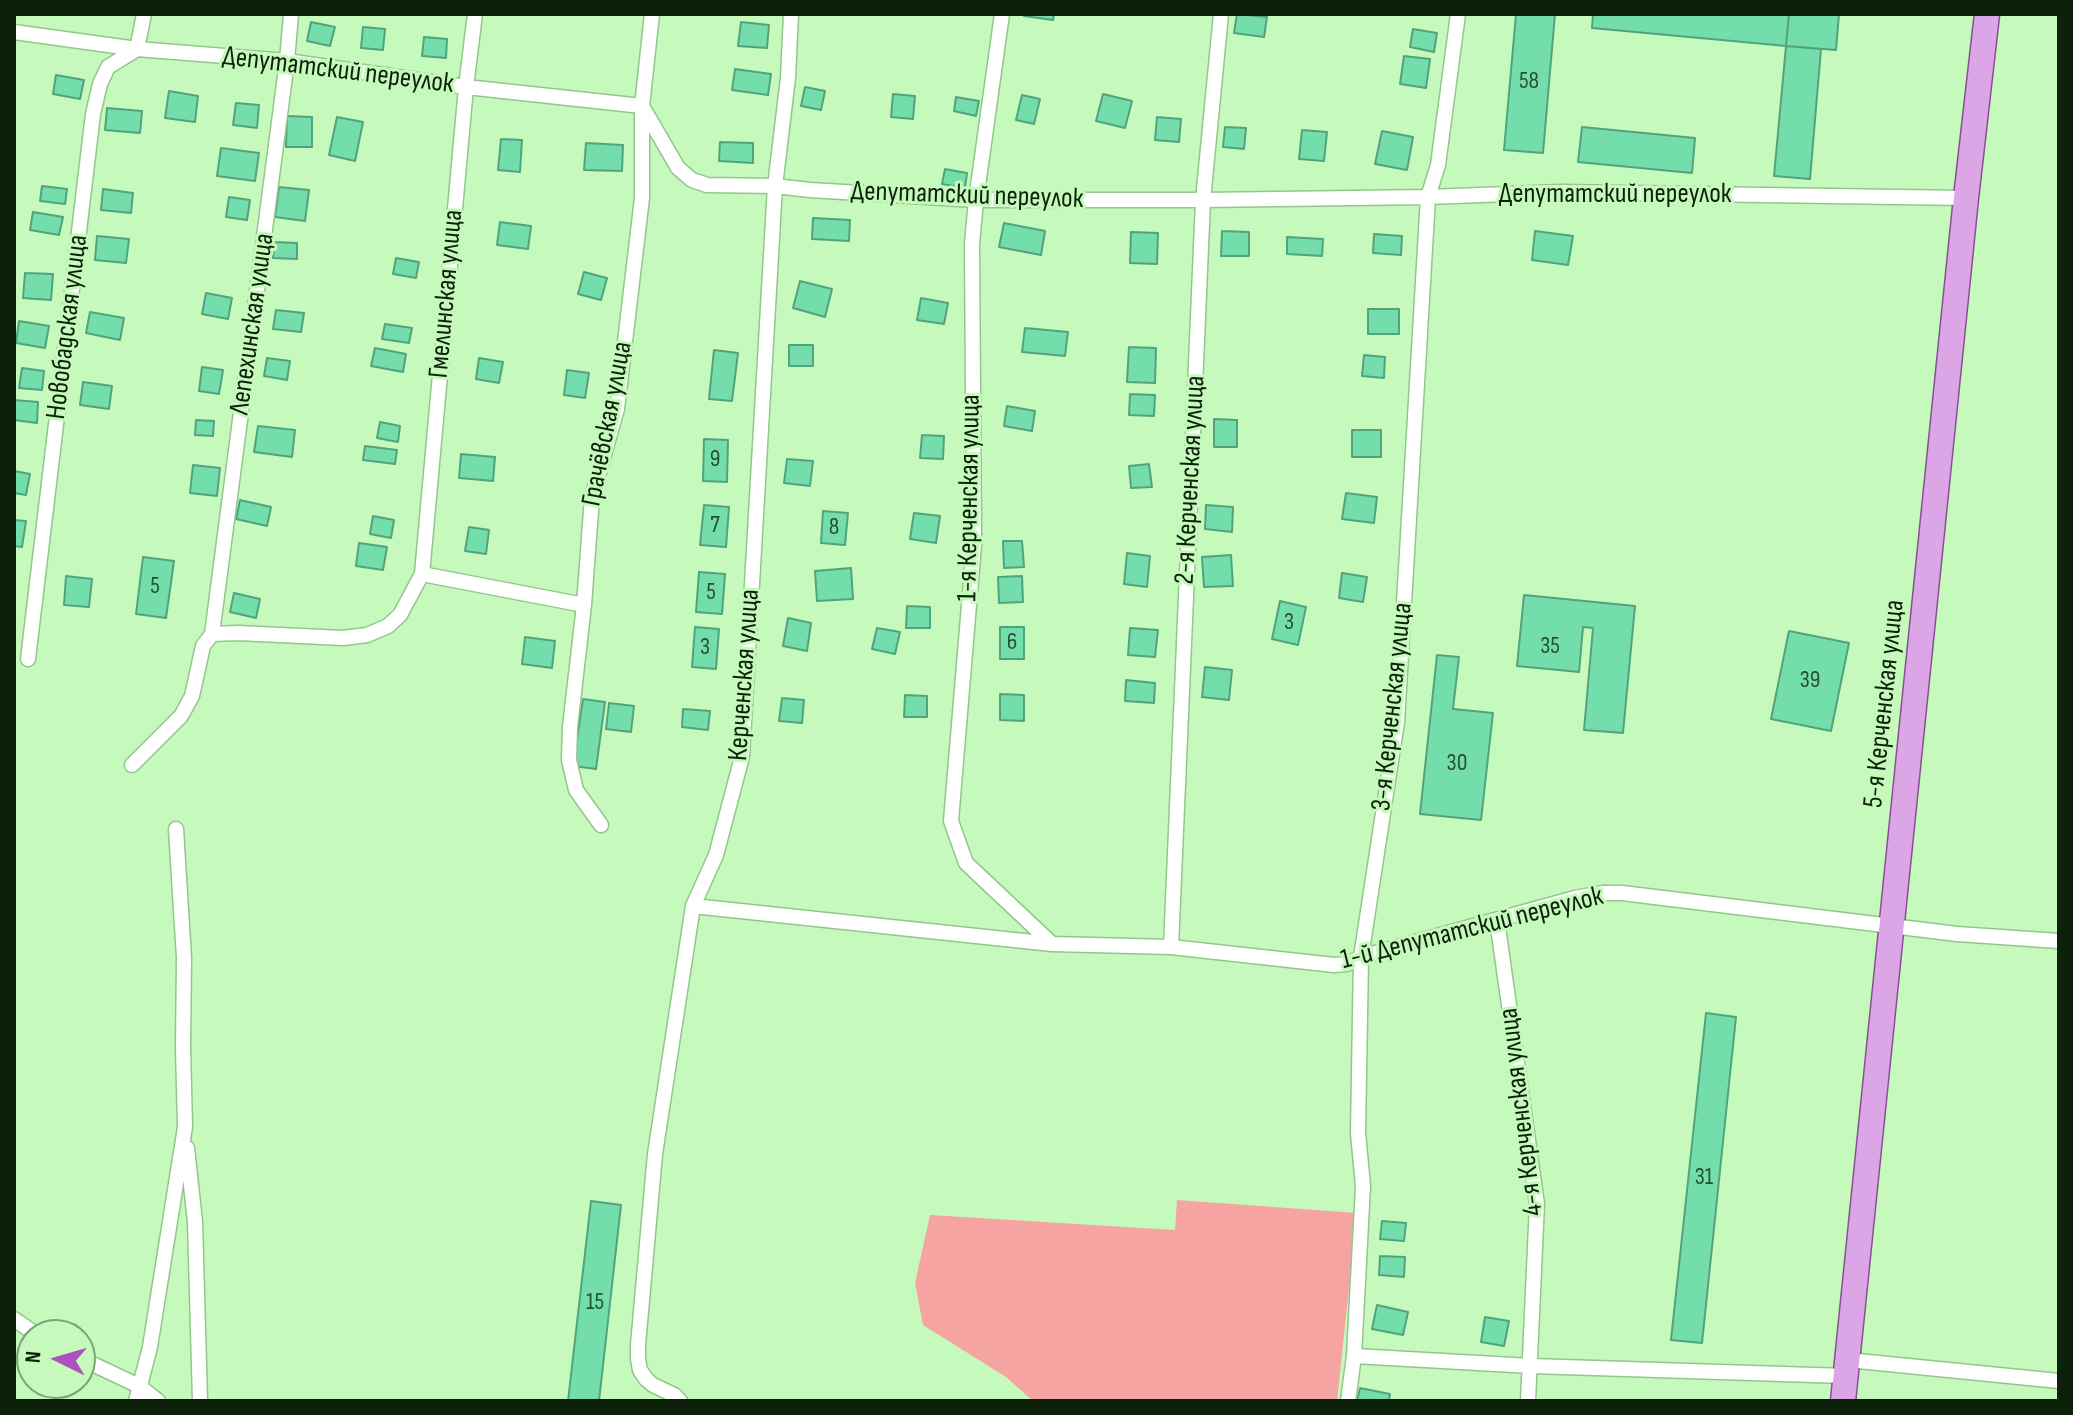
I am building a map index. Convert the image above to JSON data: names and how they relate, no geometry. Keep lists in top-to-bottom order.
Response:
{
  "streets": {
    "main road": ["5-я Керченская улица"],
    "street": [
      "Депутатский переулок",
      "Гмелинская улица",
      "Лепехинская улица",
      "Новобадская улица",
      "Грачёвская улица",
      "2-я Керченская улица",
      "1-я Керченская улица",
      "Керченская улица",
      "3-я Керченская улица",
      "1-й Депутатский переулок",
      "4-я Керченская улица"
    ]
  },
  "crossings": [
    ["Депутатский переулок", "Гмелинская улица"],
    ["Депутатский переулок", "Лепехинская улица"],
    ["Депутатский переулок", "Новобадская улица"],
    ["Депутатский переулок", "Грачёвская улица"],
    ["Депутатский переулок", "2-я Керченская улица"],
    ["Депутатский переулок", "1-я Керченская улица"],
    ["Депутатский переулок", "Керченская улица"],
    ["Депутатский переулок", "5-я Керченская улица"],
    ["Депутатский переулок", "3-я Керченская улица"],
    ["2-я Керченская улица", "1-й Депутатский переулок"],
    ["1-я Керченская улица", "1-й Депутатский переулок"],
    ["Керченская улица", "1-й Депутатский переулок"],
    ["5-я Керченская улица", "1-й Депутатский переулок"],
    ["3-я Керченская улица", "1-й Депутатский переулок"],
    ["1-й Депутатский переулок", "4-я Керченская улица"]
  ],
  "house_numbers": [
    "58",
    "9",
    "7",
    "8",
    "5",
    "5",
    "3",
    "6",
    "35",
    "3",
    "39",
    "30",
    "31",
    "15"
  ],
  "north": "left"
}
